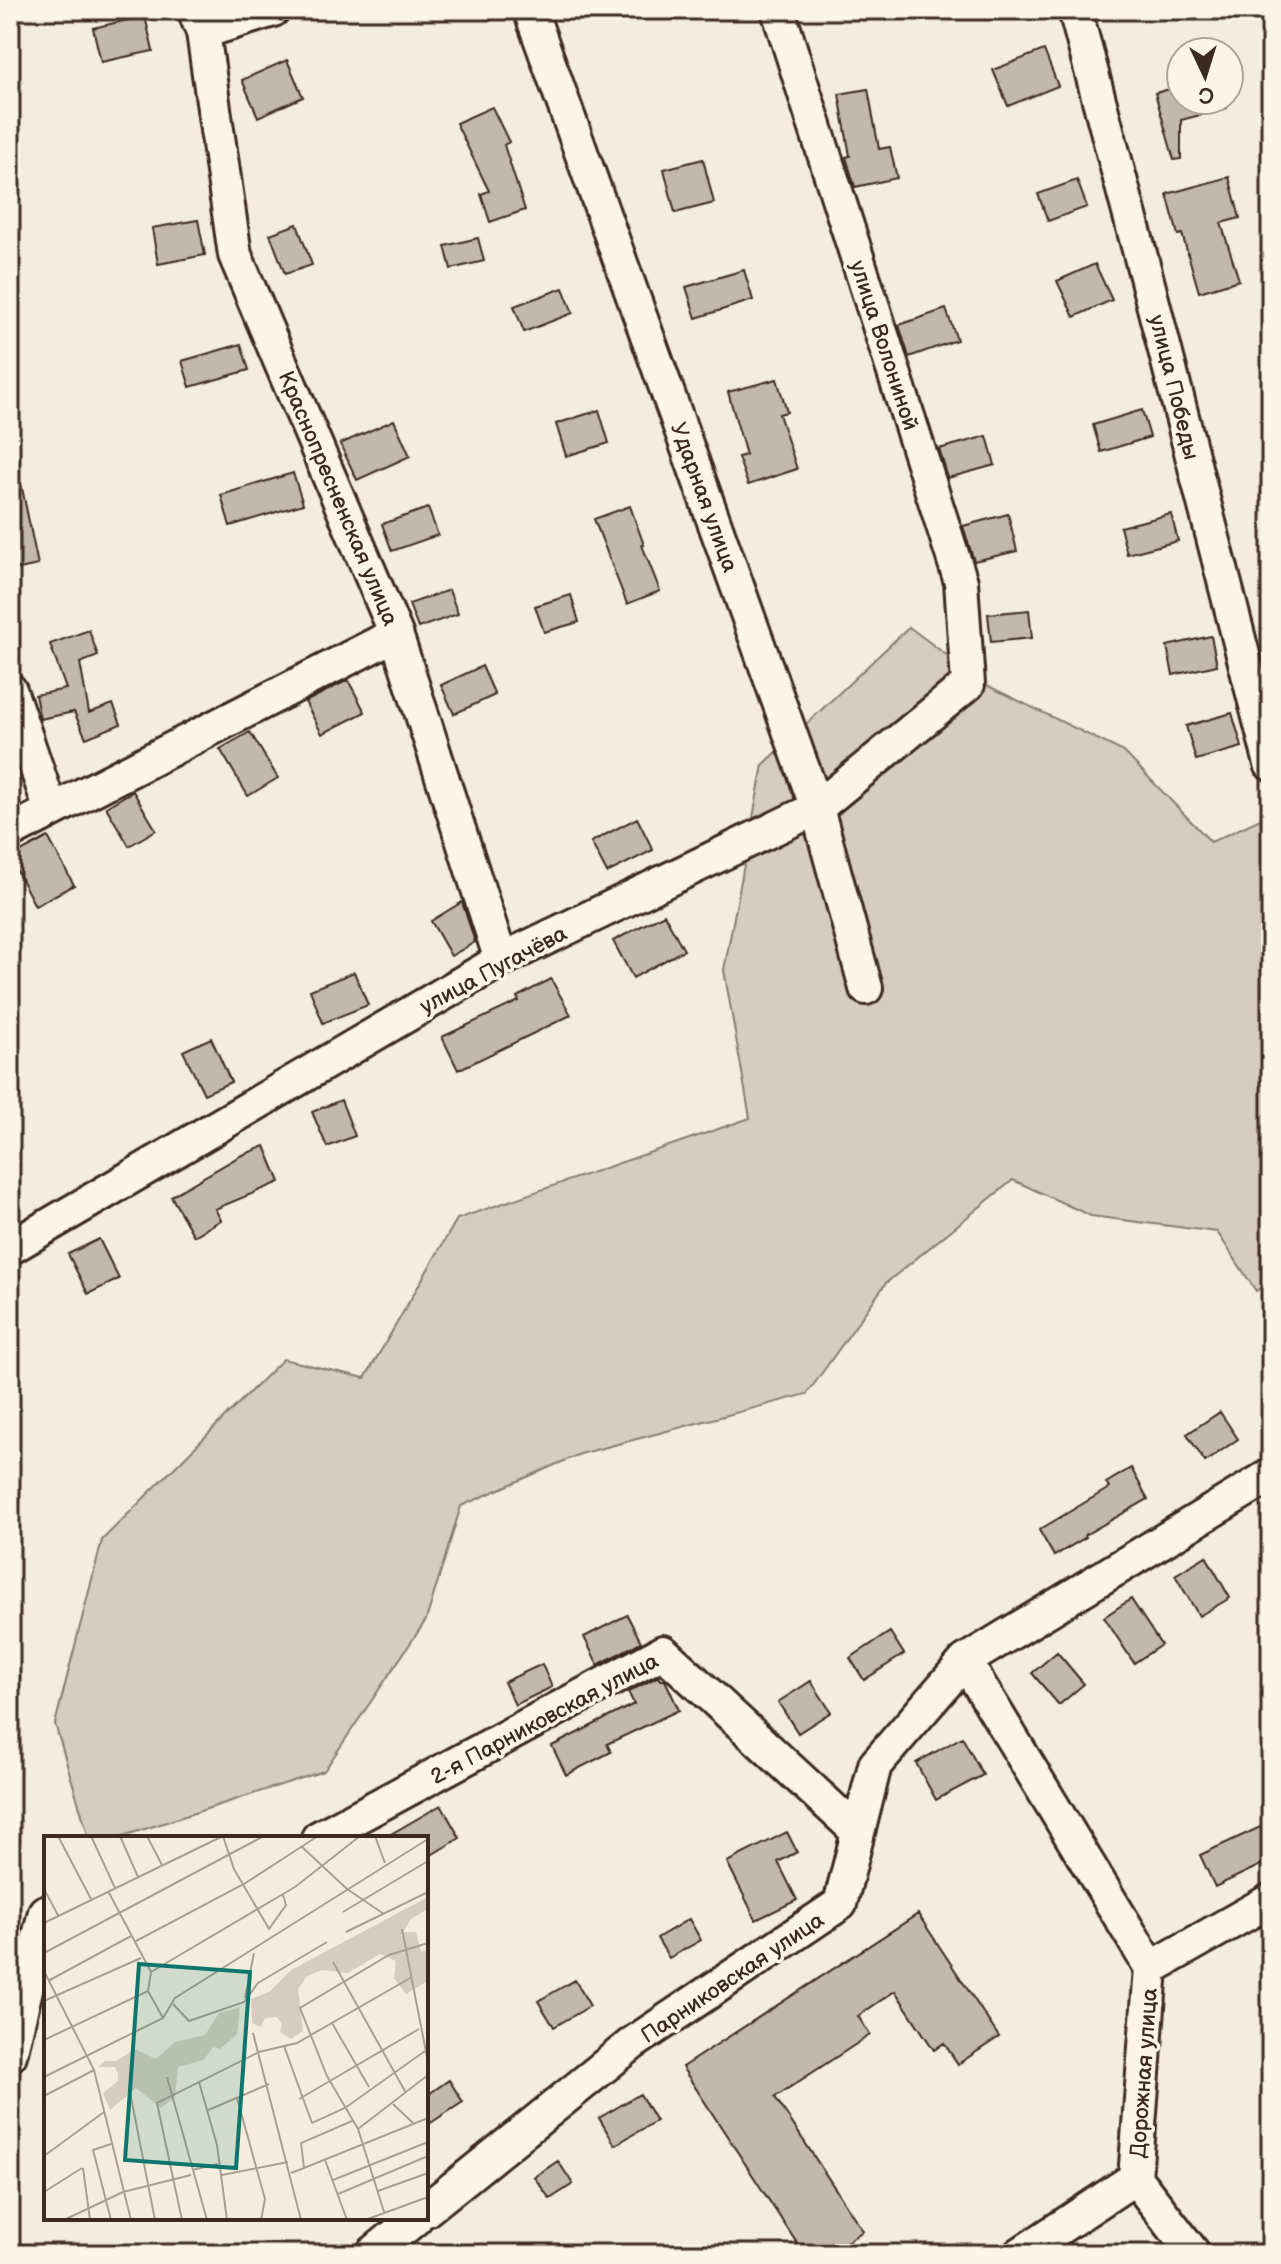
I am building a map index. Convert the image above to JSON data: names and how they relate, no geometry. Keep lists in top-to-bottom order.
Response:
{
  "streets": {
    "street": [
      "улица Волониной",
      "улица Победы",
      "Ударная улица",
      "Краснопресненская улица",
      "улица Пугачёва",
      "2-я Парниковская улица",
      "Парниковская улица",
      "Дорожная улица"
    ]
  },
  "crossings": [
    ["улица Волониной", "улица Пугачёва"],
    ["Ударная улица", "улица Пугачёва"],
    ["Краснопресненская улица", "улица Пугачёва"],
    ["2-я Парниковская улица", "Парниковская улица"]
  ],
  "north": "bottom"
}
